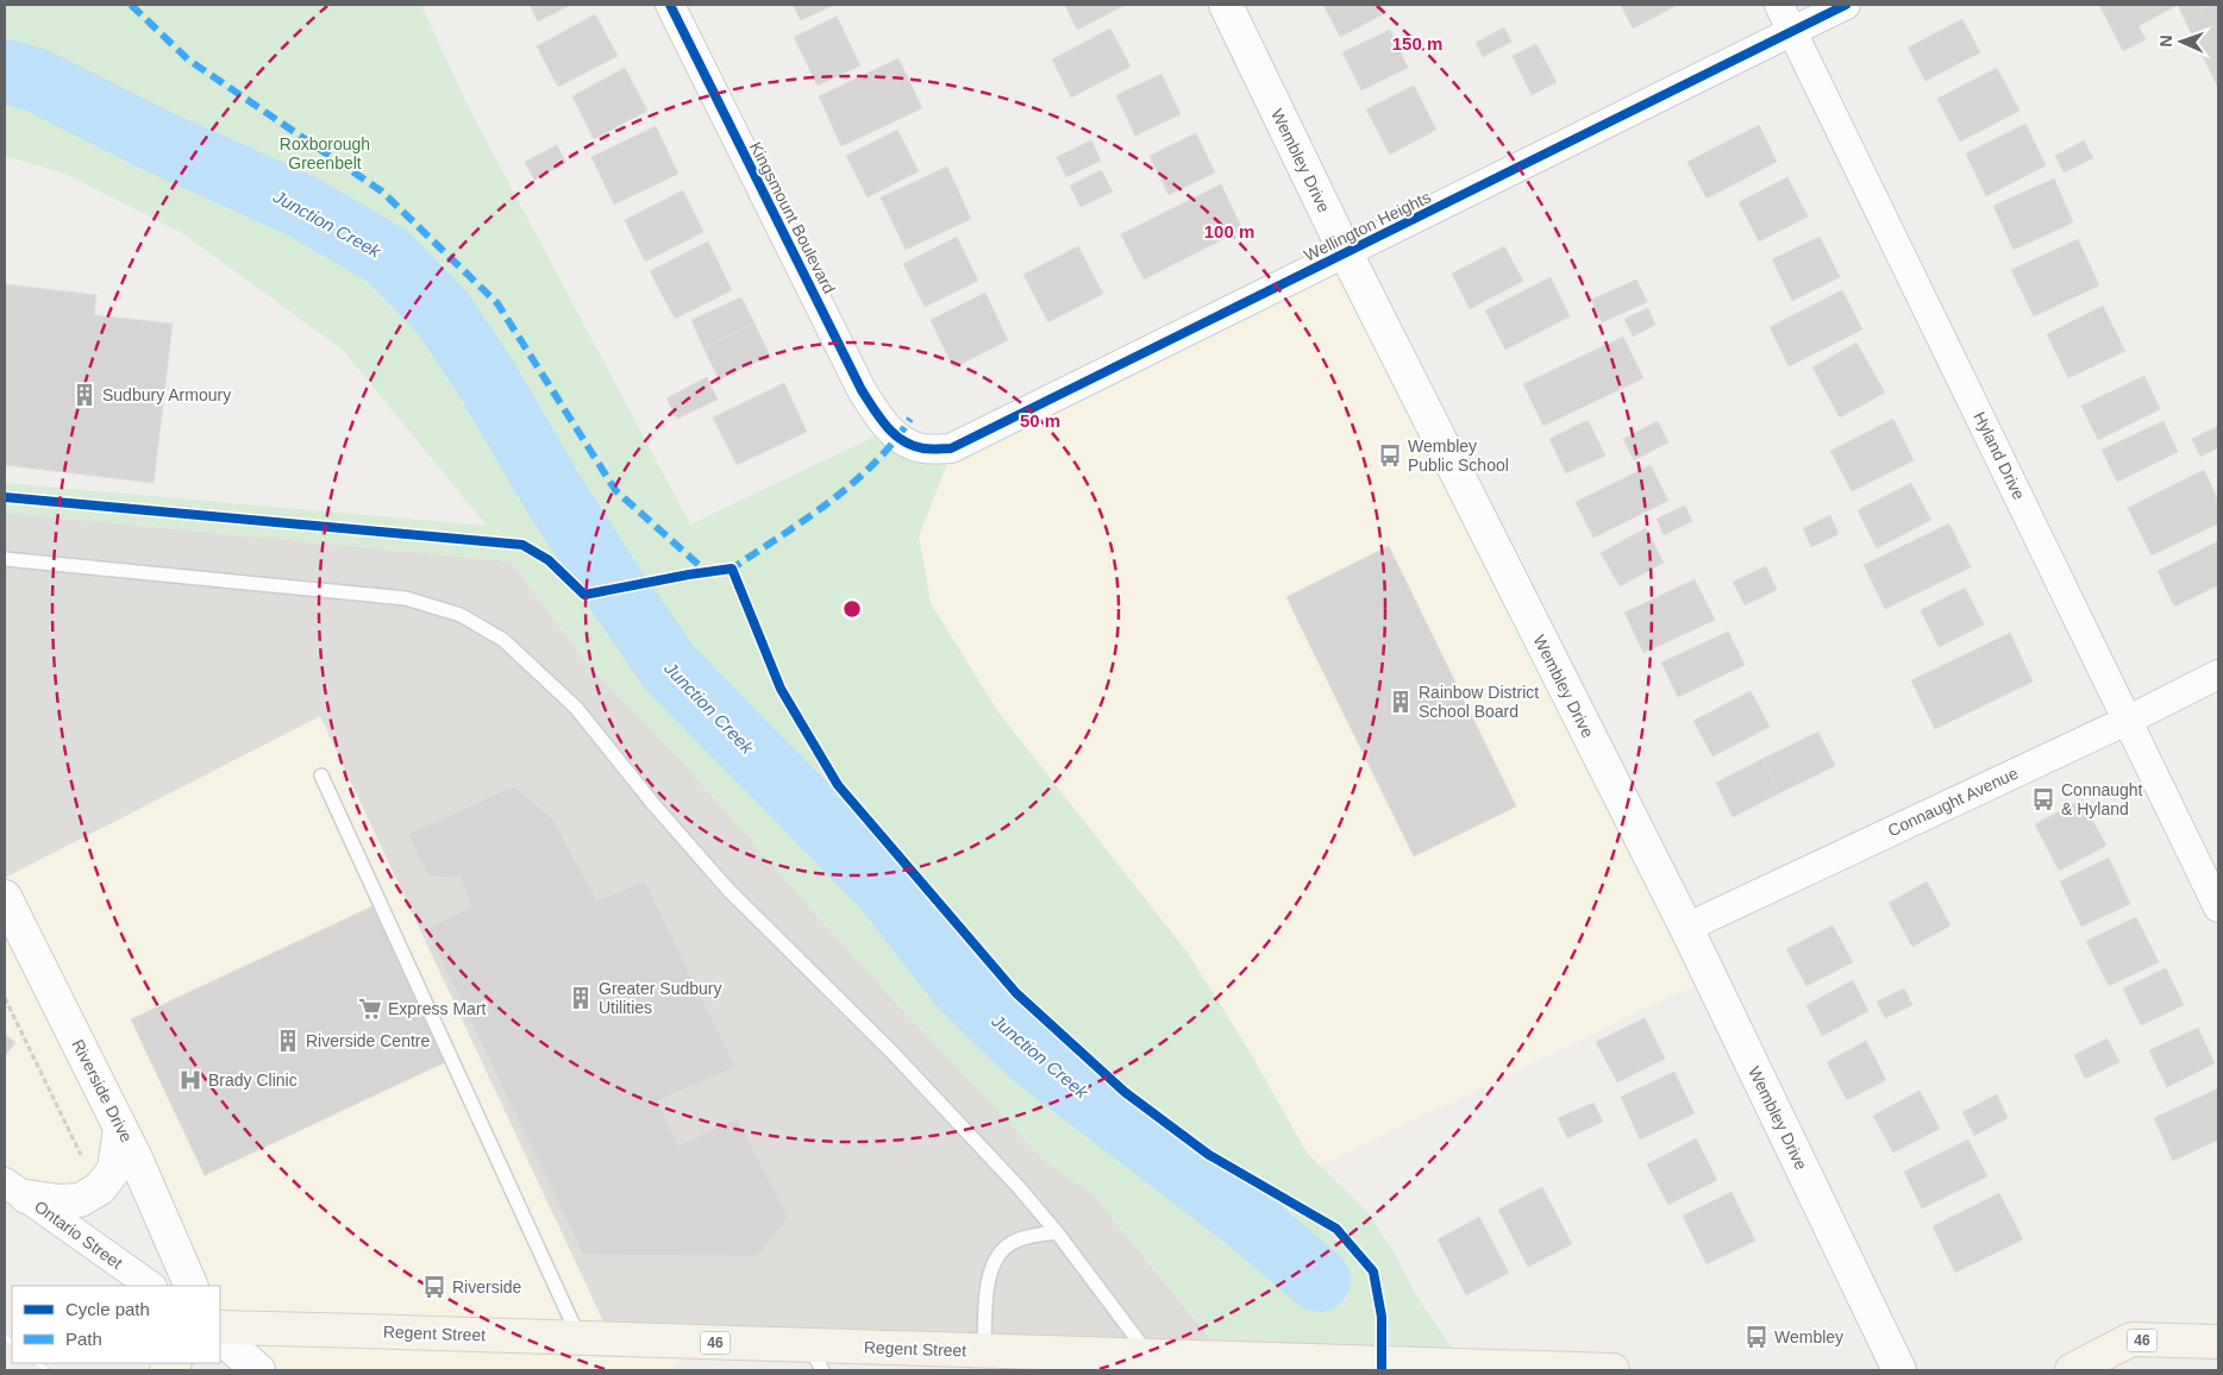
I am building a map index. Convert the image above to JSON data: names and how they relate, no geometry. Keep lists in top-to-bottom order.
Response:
{
  "streets": {
    "main road": ["Regent Street", "46"],
    "street": [
      "Wembley Drive",
      "Kingsmount Boulevard",
      "Wellington Heights",
      "Hyland Drive",
      "Connaught Avenue",
      "Riverside Drive",
      "Ontario Street"
    ]
  },
  "crossings": [
    ["Wembley Drive", "Wellington Heights"],
    ["Wembley Drive", "Connaught Avenue"],
    ["Kingsmount Boulevard", "Wellington Heights"],
    ["Wellington Heights", "Hyland Drive"],
    ["Hyland Drive", "Connaught Avenue"]
  ],
  "water": ["Junction Creek"],
  "parks": ["Roxborough Greenbelt"],
  "places": {
    "building": [
      "Sudbury Armoury",
      "Rainbow District School Board",
      "Greater Sudbury Utilities",
      "Riverside Centre"
    ],
    "bus stop": [
      "Wembley Public School",
      "Connaught & Hyland",
      "Riverside",
      "Wembley"
    ],
    "supermarket": ["Express Mart"],
    "hospital": ["Brady Clinic"]
  },
  "legend": ["Cycle path", "Path"],
  "north": "left",
  "rings": ["150 m", "100 m", "50 m"]
}
